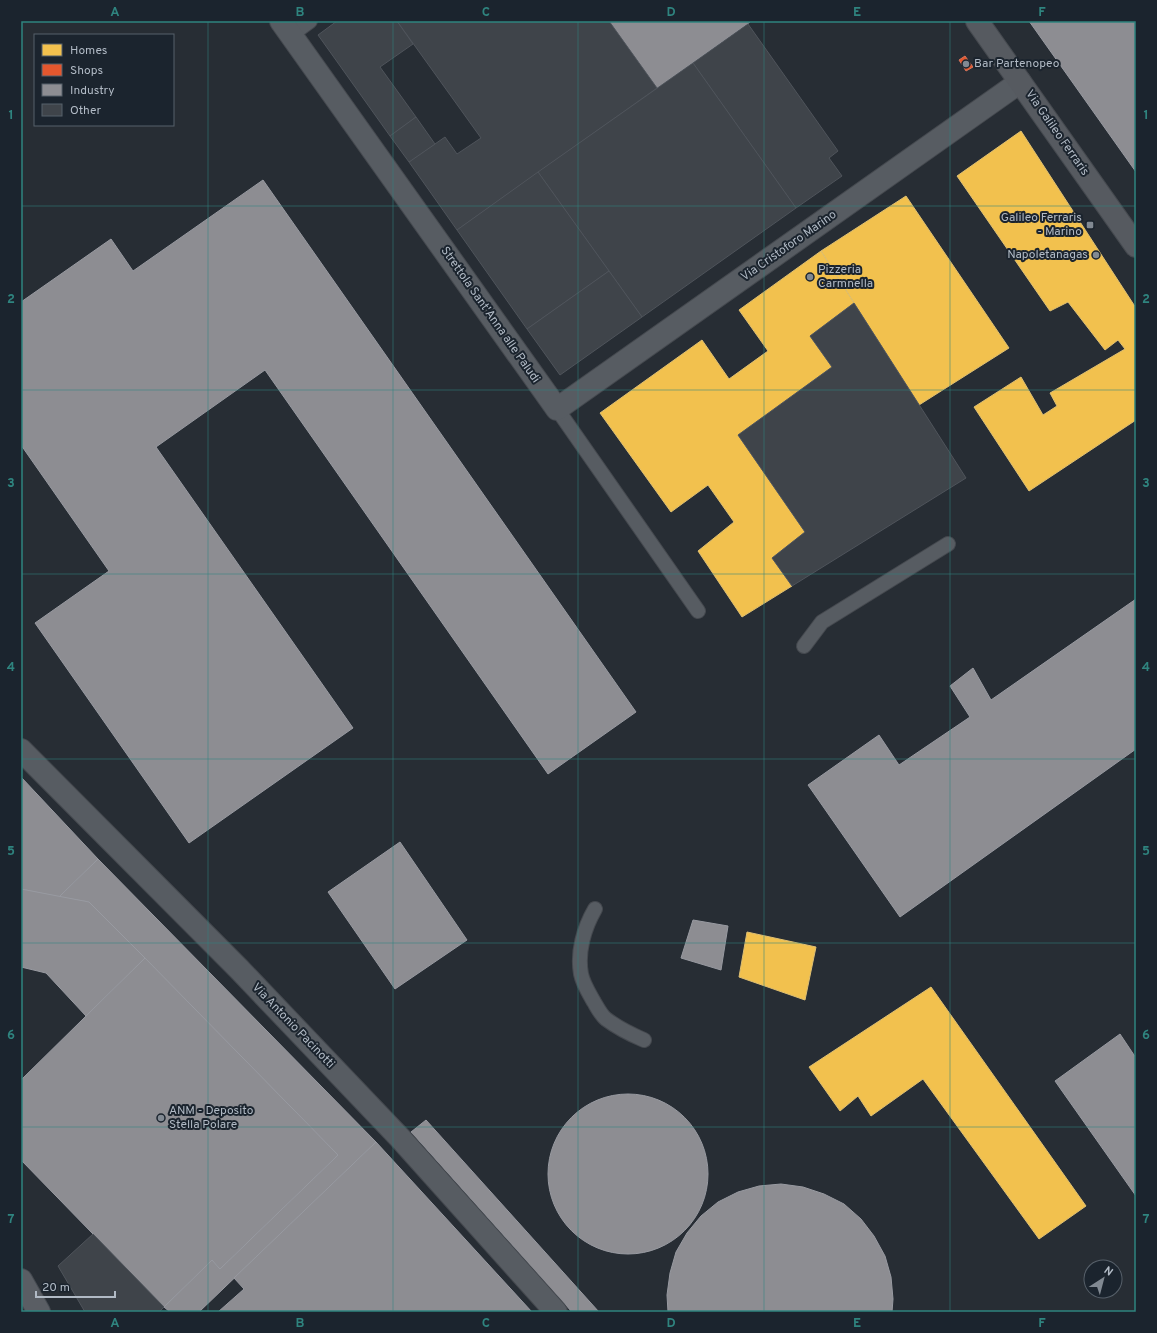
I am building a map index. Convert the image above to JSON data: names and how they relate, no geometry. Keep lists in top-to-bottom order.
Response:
{
  "streets": {
    "main road": ["Via Galileo Ferraris"],
    "street": ["Via Cristoforo Marino", "Strettola Sant'Anna alle Paludi", "Via Antonio Pacinotti"]
  },
  "crossings": [
    ["Via Galileo Ferraris", "Via Cristoforo Marino"],
    ["Via Cristoforo Marino", "Strettola Sant'Anna alle Paludi"]
  ],
  "places": {
    "other": [
      "Bar Partenopeo",
      "Napoletanagas",
      "Pizzeria Carmnella",
      "ANM - Deposito Stella Polare"
    ],
    "transit": ["Galileo Ferraris - Marino"]
  },
  "legend": [
    "Homes",
    "Shops",
    "Industry",
    "Other"
  ],
  "scale_bar": "20 m",
  "north": "top right",
  "grid": {
    "columns": [
      "A",
      "B",
      "C",
      "D",
      "E",
      "F"
    ],
    "rows": [
      "1",
      "2",
      "3",
      "4",
      "5",
      "6",
      "7"
    ]
  }
}
